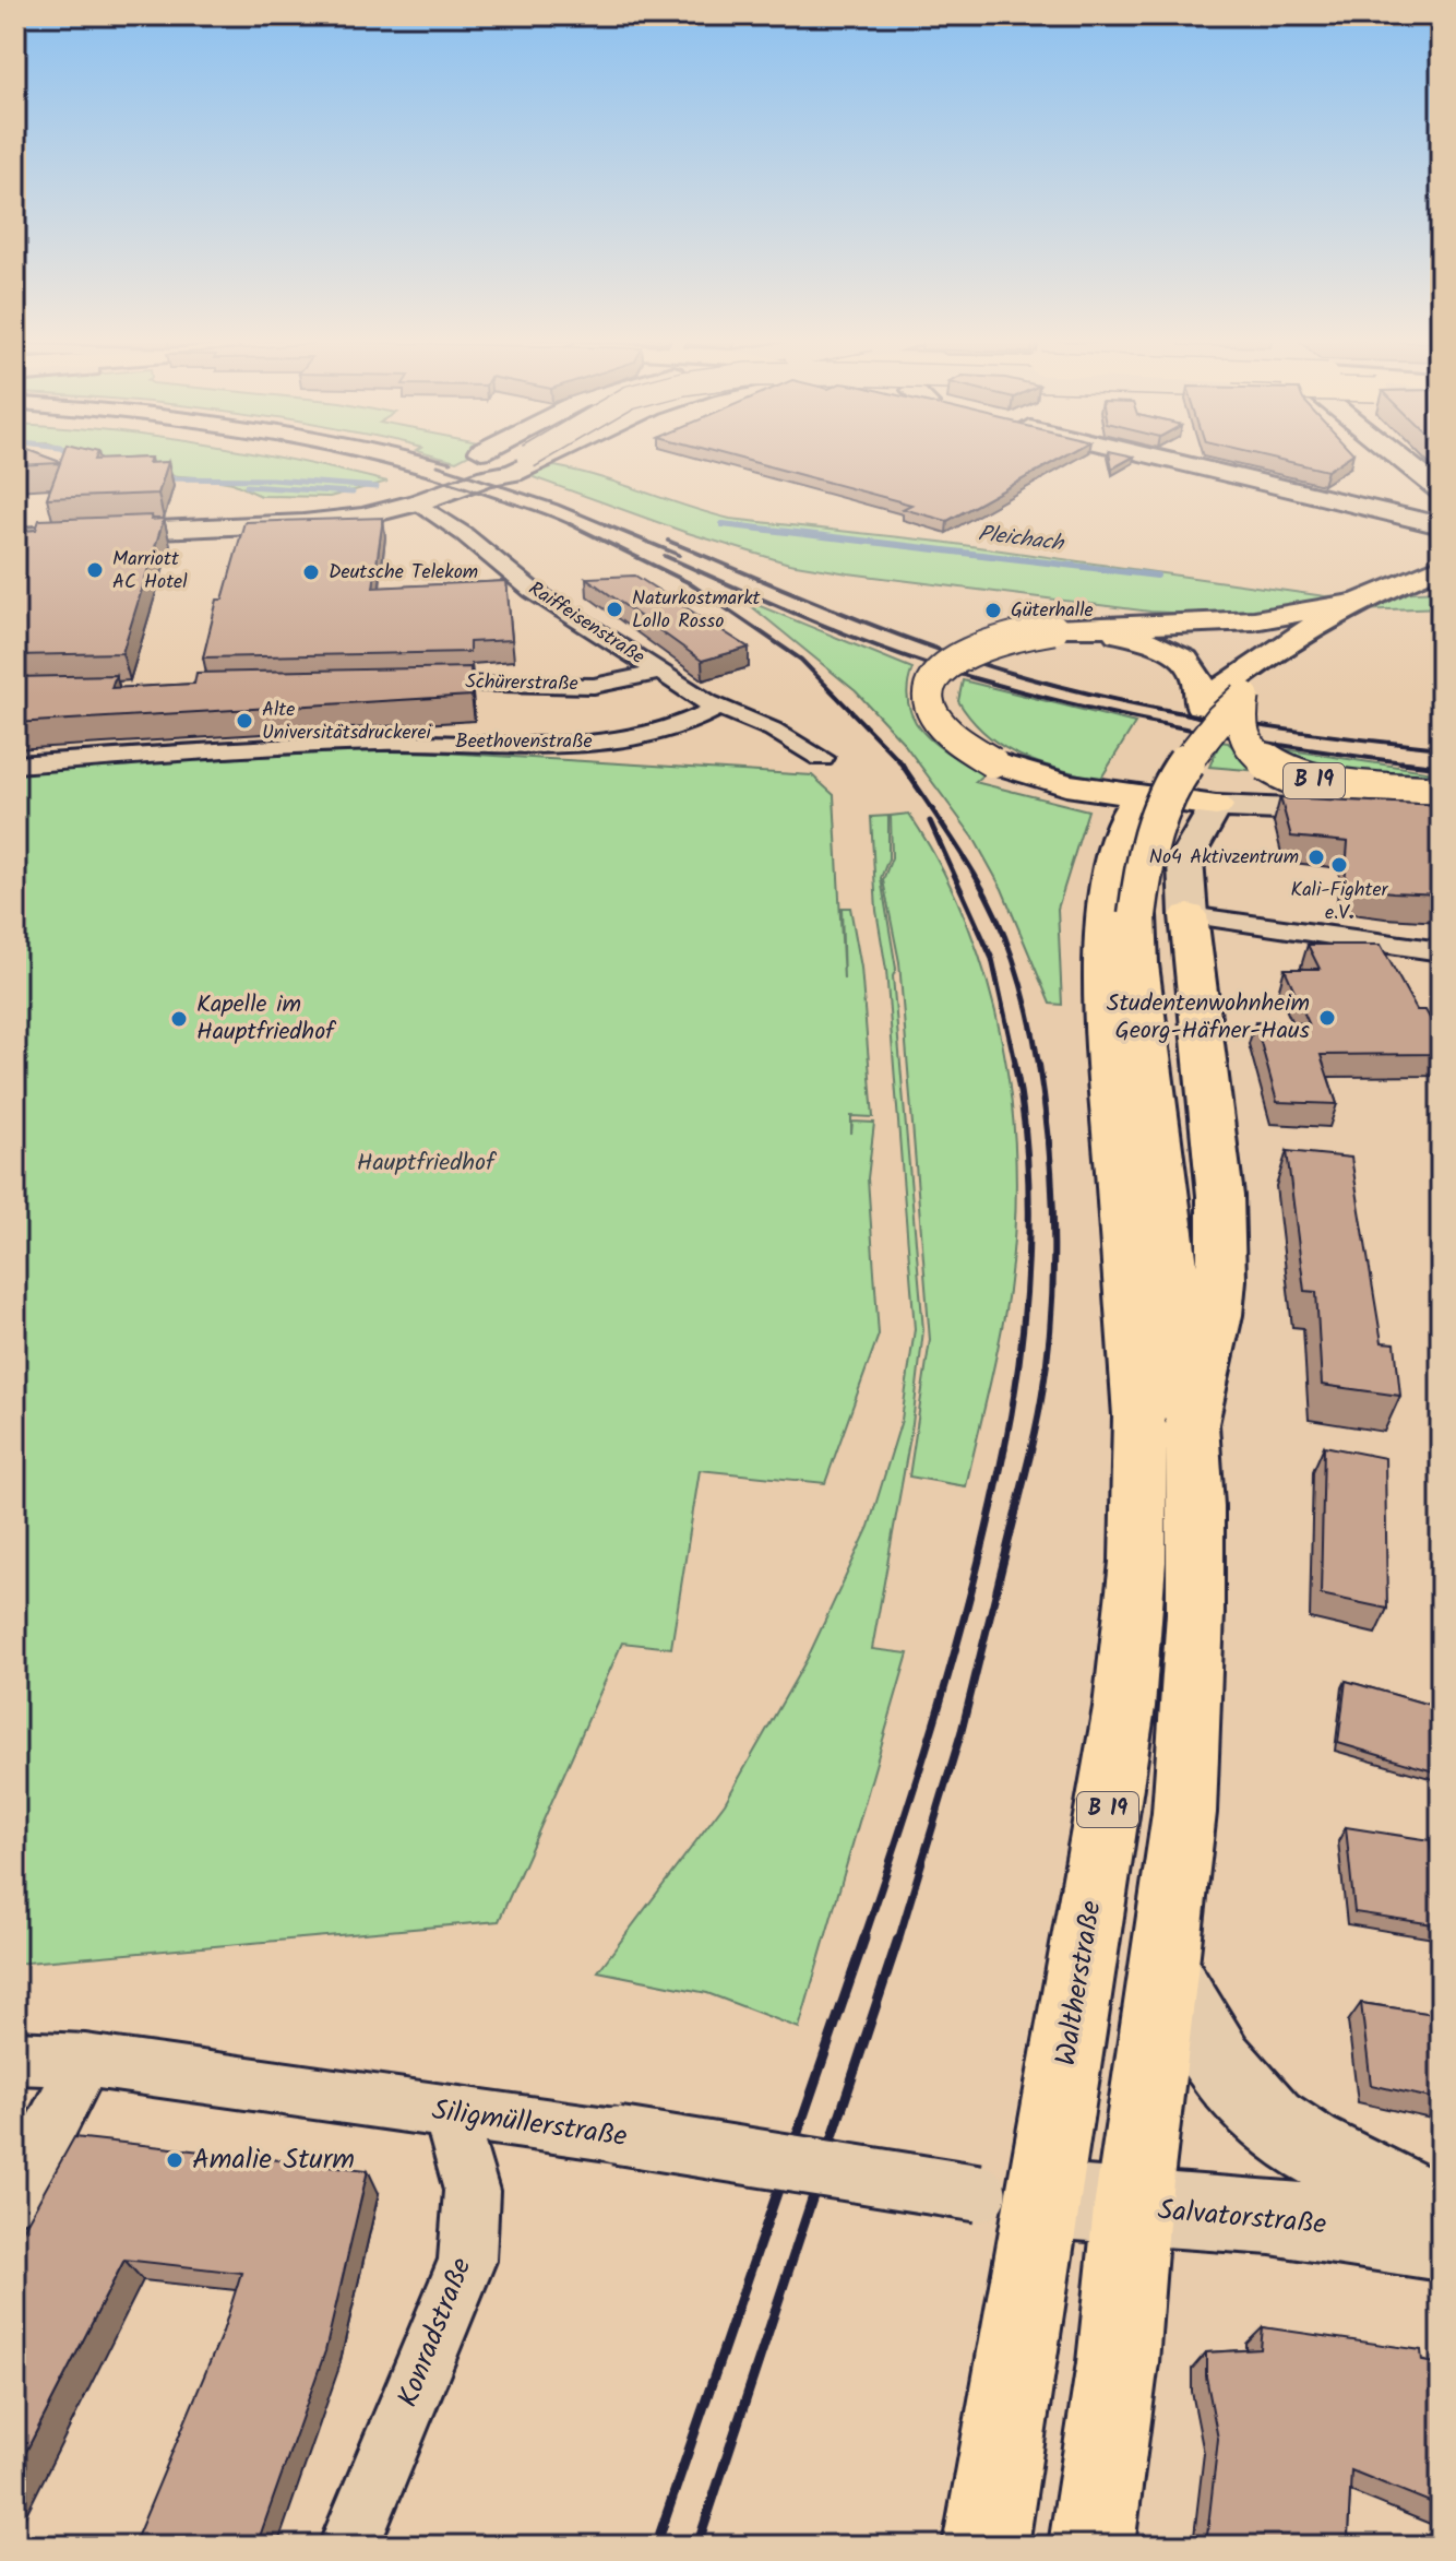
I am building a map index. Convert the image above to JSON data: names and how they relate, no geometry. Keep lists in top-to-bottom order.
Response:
{
  "streets": {
    "main road": ["B 19", "Waltherstraße"],
    "street": [
      "Raiffeisenstraße",
      "Schürerstraße",
      "Beethovenstraße",
      "Siligmüllerstraße",
      "Salvatorstraße",
      "Konradstraße"
    ]
  },
  "crossings": [
    ["Raiffeisenstraße", "Schürerstraße"],
    ["Raiffeisenstraße", "Beethovenstraße"],
    ["B 19", "Waltherstraße"],
    ["B 19", "Salvatorstraße"],
    ["Waltherstraße", "Siligmüllerstraße"],
    ["Waltherstraße", "Salvatorstraße"],
    ["Siligmüllerstraße", "Salvatorstraße"],
    ["Siligmüllerstraße", "Konradstraße"]
  ],
  "water": ["Pleichach"],
  "parks": ["Hauptfriedhof"],
  "places": [
    "Marriott AC Hotel",
    "Deutsche Telekom",
    "Naturkostmarkt Lollo Rosso",
    "Güterhalle",
    "Alte Universitätsdruckerei",
    "No4 Aktivzentrum",
    "Kali-Fighter e.V.",
    "Studentenwohnheim Georg-Häfner-Haus",
    "Kapelle im Hauptfriedhof",
    "Amalie Sturm"
  ]
}
